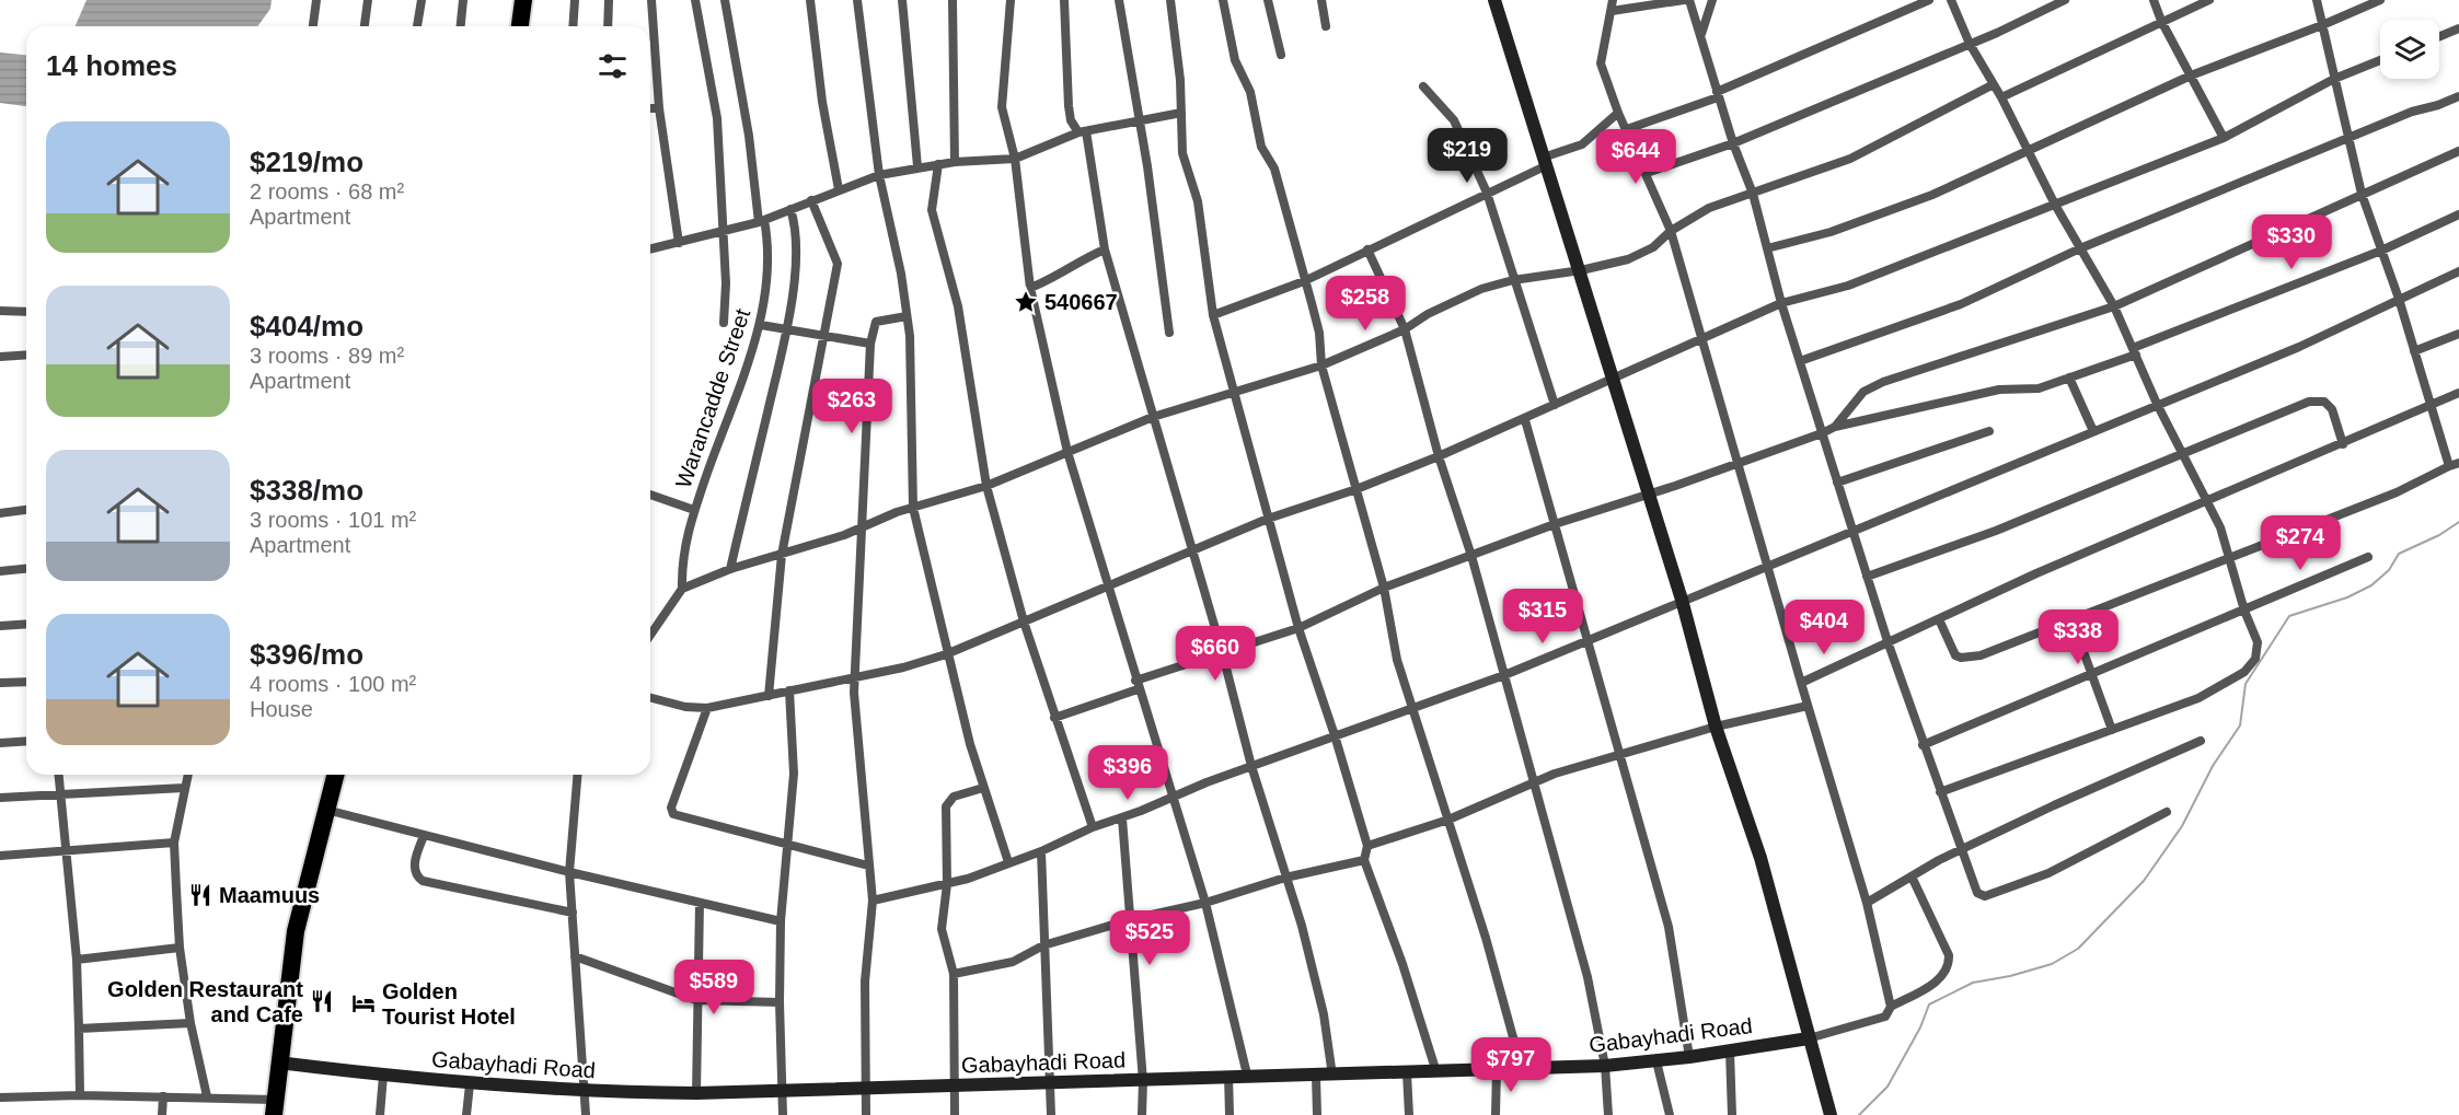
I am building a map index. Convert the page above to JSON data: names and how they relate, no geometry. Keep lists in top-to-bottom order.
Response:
{
  "streets": {
    "street": ["Warancadde Street", "Gabayhadi Road"]
  },
  "places": {
    "place": ["540667"],
    "restaurant": ["Maamuus", "Golden Restaurant and Cafe"],
    "hotel": ["Golden Tourist Hotel"]
  },
  "page": {
    "heading": "14 homes",
    "list": [
      {
        "name": "$219/mo",
        "note": "2 rooms · 68 m² · Apartment"
      },
      {
        "name": "$404/mo",
        "note": "3 rooms · 89 m² · Apartment"
      },
      {
        "name": "$338/mo",
        "note": "3 rooms · 101 m² · Apartment"
      },
      {
        "name": "$396/mo",
        "note": "4 rooms · 100 m² · House"
      }
    ],
    "price": [
      "$219",
      "$644",
      "$330",
      "$258",
      "$263",
      "$274",
      "$315",
      "$404",
      "$338",
      "$660",
      "$396",
      "$525",
      "$589",
      "$797"
    ]
  }
}
